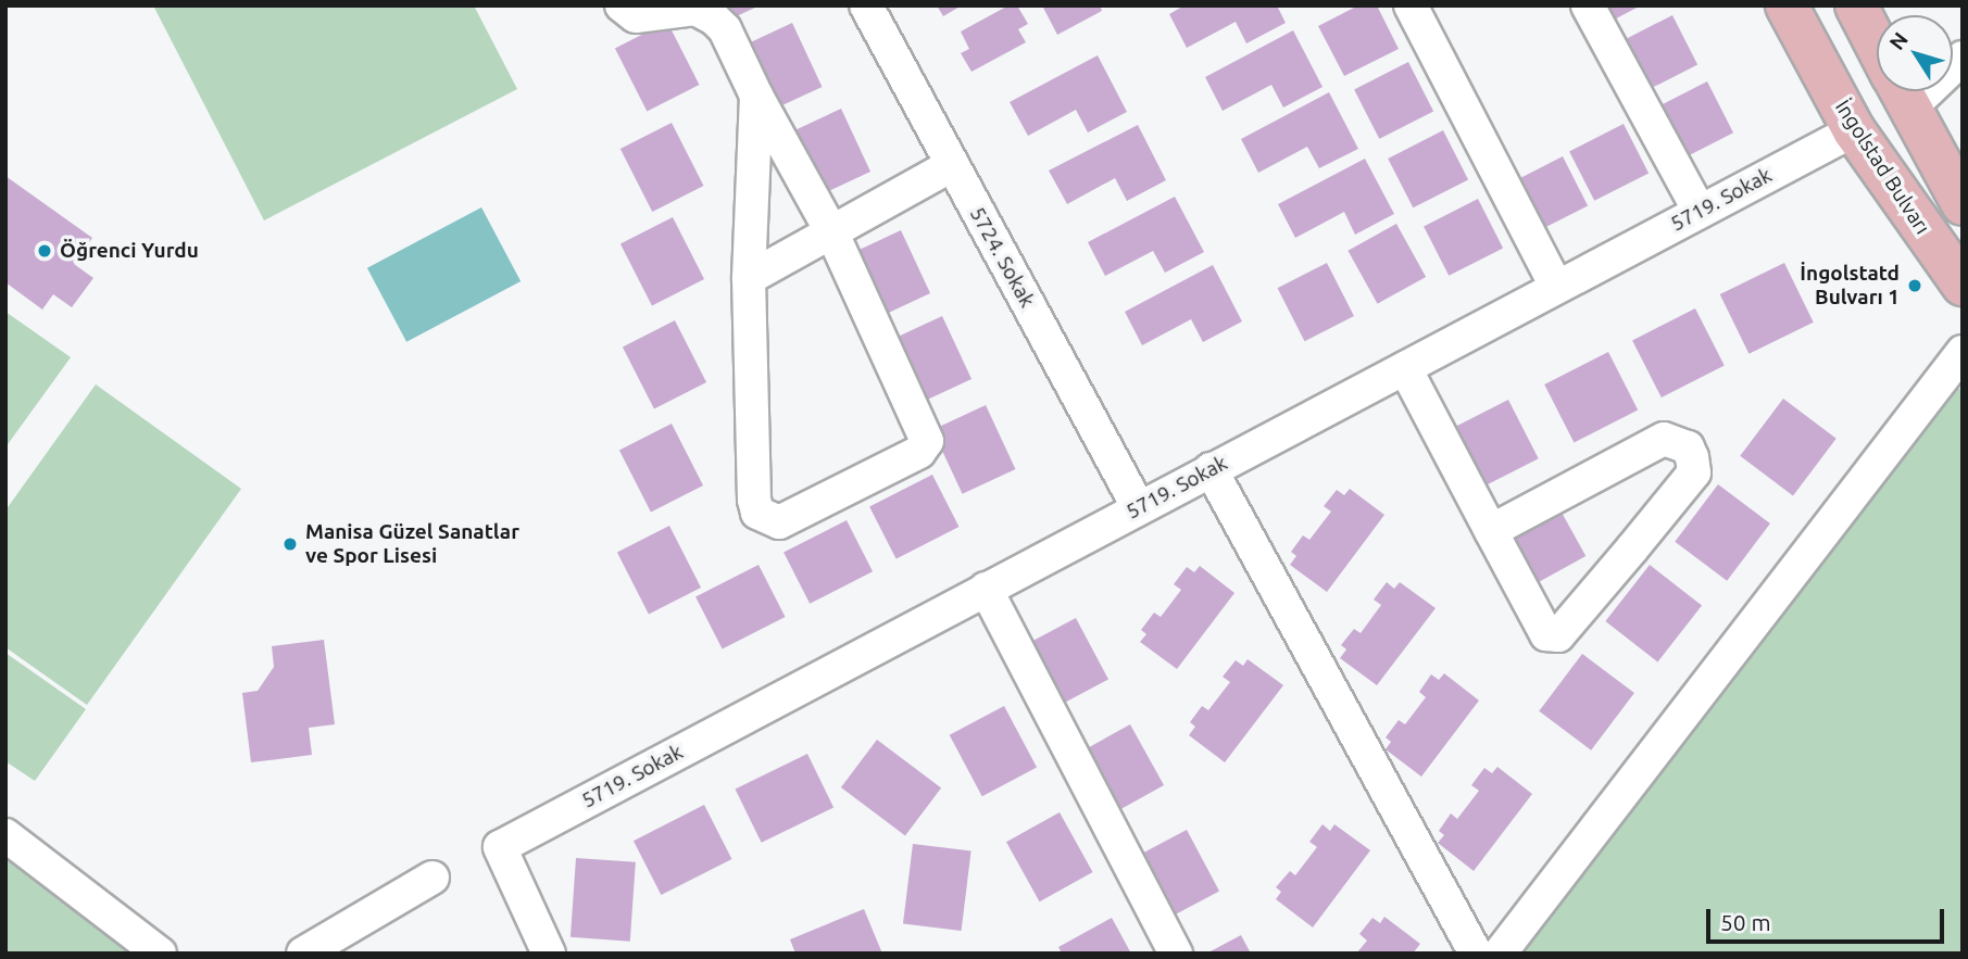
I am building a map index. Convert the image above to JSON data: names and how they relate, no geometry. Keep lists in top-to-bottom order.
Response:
{
  "streets": {
    "main road": ["İngolstad Bulvarı"],
    "street": ["5719. Sokak", "5724. Sokak"]
  },
  "crossings": [
    ["İngolstad Bulvarı", "5719. Sokak"],
    ["5719. Sokak", "5724. Sokak"]
  ],
  "places": ["Öğrenci Yurdu", "İngolstatd Bulvarı 1", "Manisa Güzel Sanatlar ve Spor Lisesi"],
  "scale_bar": "50 m",
  "north": "top left"
}
